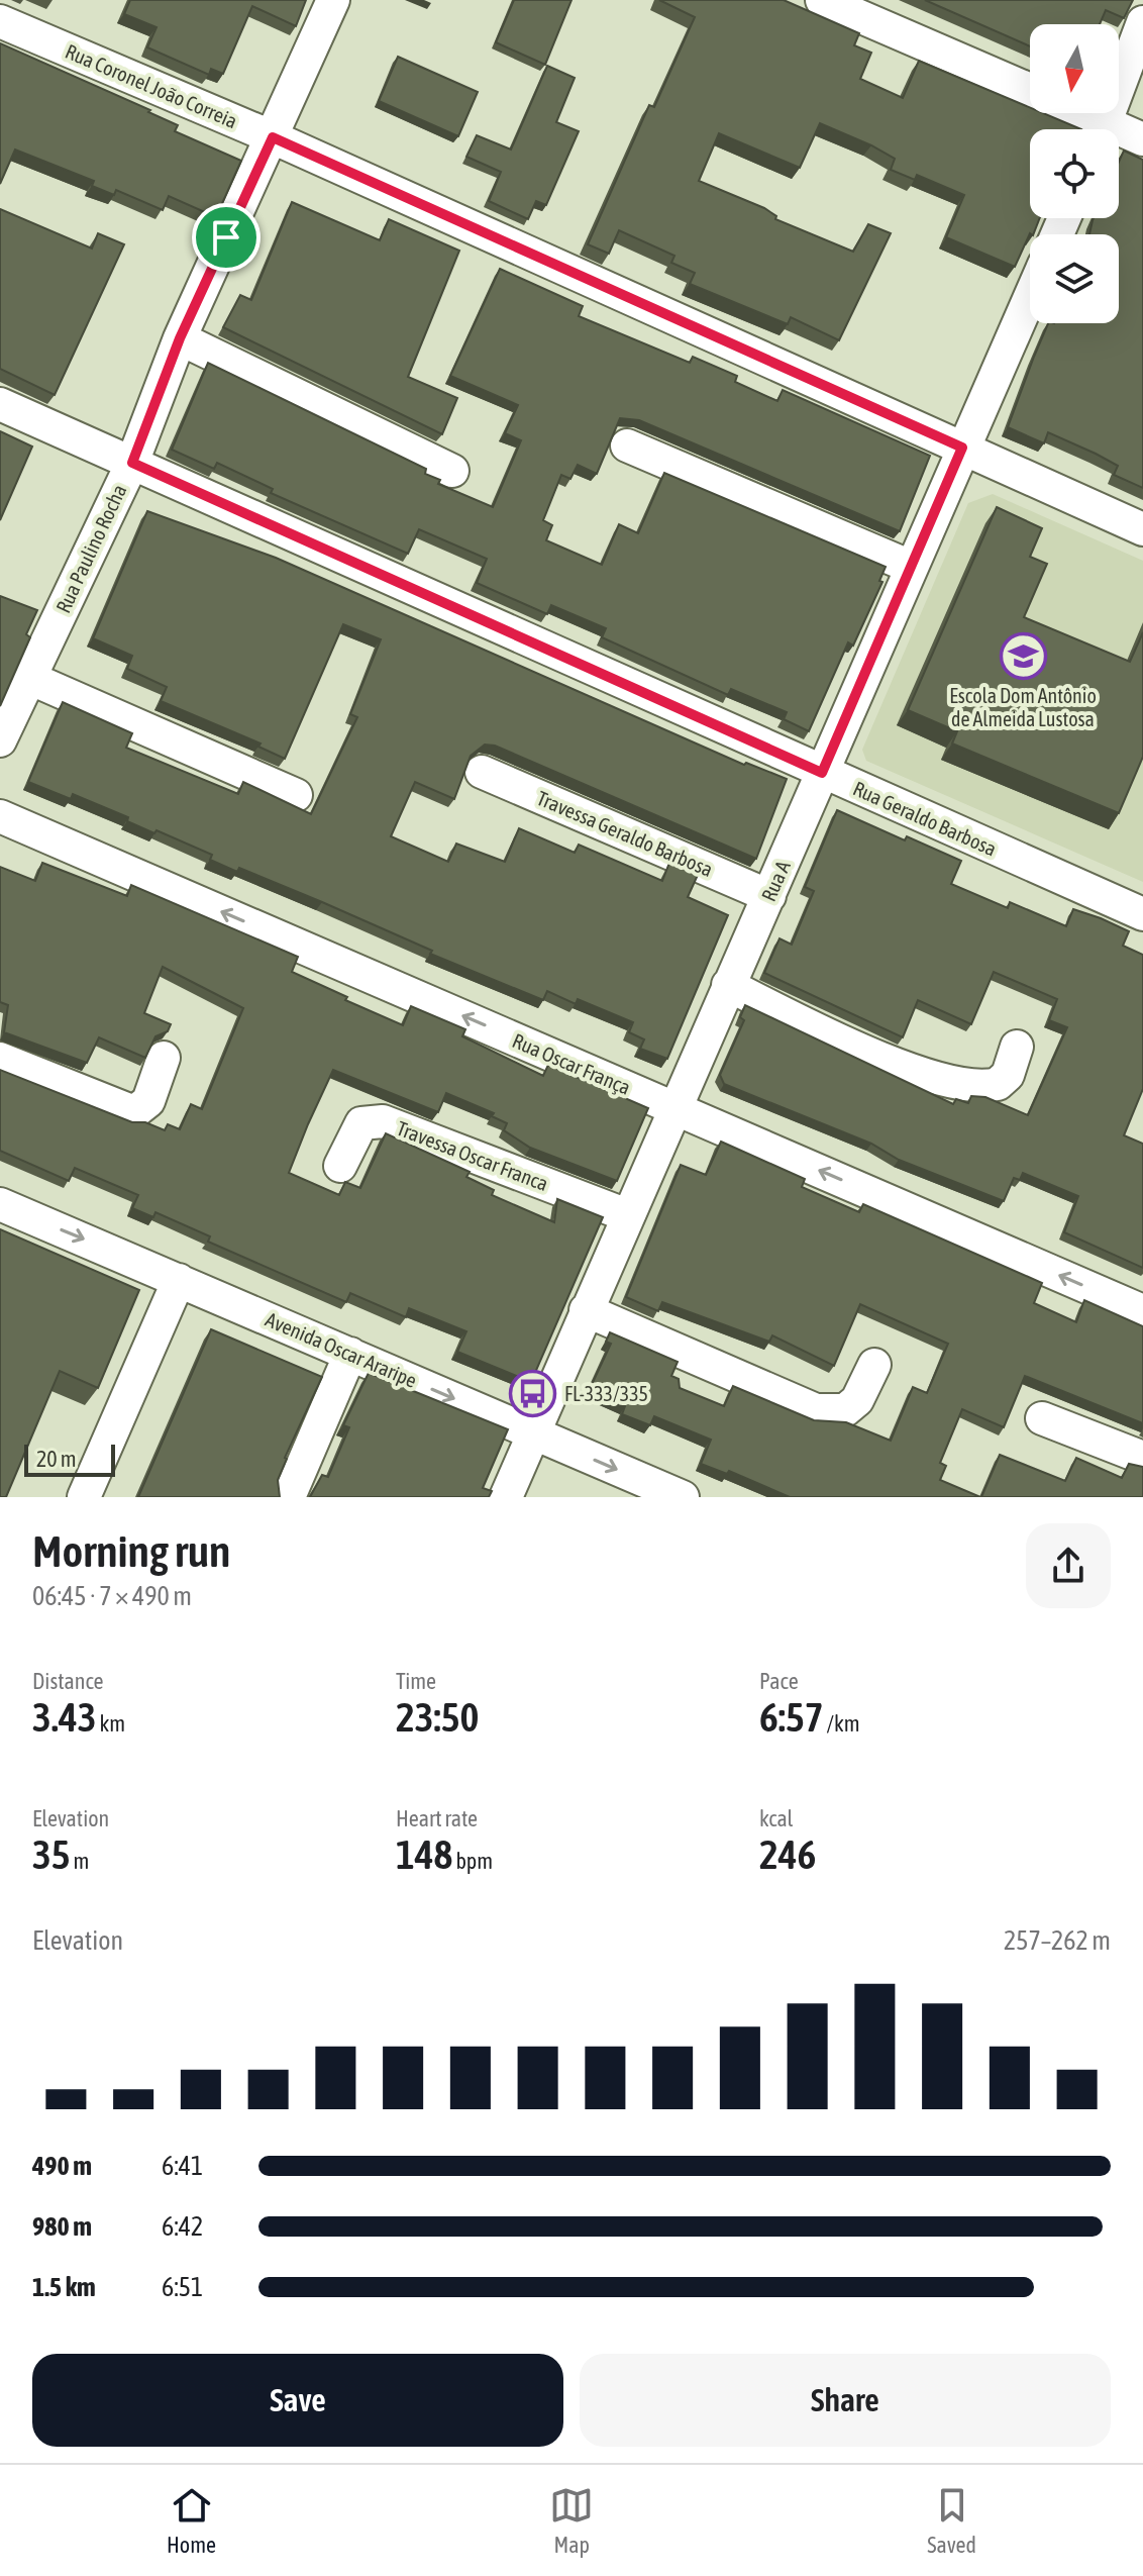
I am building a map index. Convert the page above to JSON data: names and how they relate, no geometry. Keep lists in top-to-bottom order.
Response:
{
  "streets": {
    "street": [
      "Rua Coronel João Correia",
      "Rua Paulino Rocha",
      "Rua Geraldo Barbosa",
      "Travessa Geraldo Barbosa",
      "Rua A",
      "Rua Oscar França",
      "Travessa Oscar Franca",
      "Avenida Oscar Araripe"
    ]
  },
  "crossings": [
    ["Rua Coronel João Correia", "Rua Paulino Rocha"],
    ["Rua Coronel João Correia", "Rua A"],
    ["Rua Paulino Rocha", "Rua Geraldo Barbosa"],
    ["Rua Geraldo Barbosa", "Rua A"],
    ["Travessa Geraldo Barbosa", "Rua A"],
    ["Rua A", "Rua Oscar França"],
    ["Rua A", "Travessa Oscar Franca"],
    ["Rua A", "Avenida Oscar Araripe"]
  ],
  "one_way": ["Rua Oscar França", "Avenida Oscar Araripe"],
  "places": {
    "school or university": ["Escola Dom Antônio de Almeida Lustosa"],
    "bus stop": ["FL-333/335"]
  },
  "scale_bar": "20 m",
  "north": "bottom",
  "page": {
    "scale": "20 m",
    "heading": ["Morning run", "06:45 · 7 × 490 m"],
    "stats": [
      ["Distance", "3.43 km"],
      ["Time", "23:50"],
      ["Pace", "6:57 /km"],
      ["Elevation", "35 m"],
      ["Heart rate", "148 bpm"],
      ["kcal", "246"]
    ],
    "chart": ["Elevation", "257–262 m"],
    "list": [
      {
        "name": "490 m",
        "note": "6:41"
      },
      {
        "name": "980 m",
        "note": "6:42"
      },
      {
        "name": "1.5 km",
        "note": "6:51"
      }
    ],
    "buttons": ["Save", "Share"],
    "tabs": ["Home", "Map", "Saved"]
  }
}
